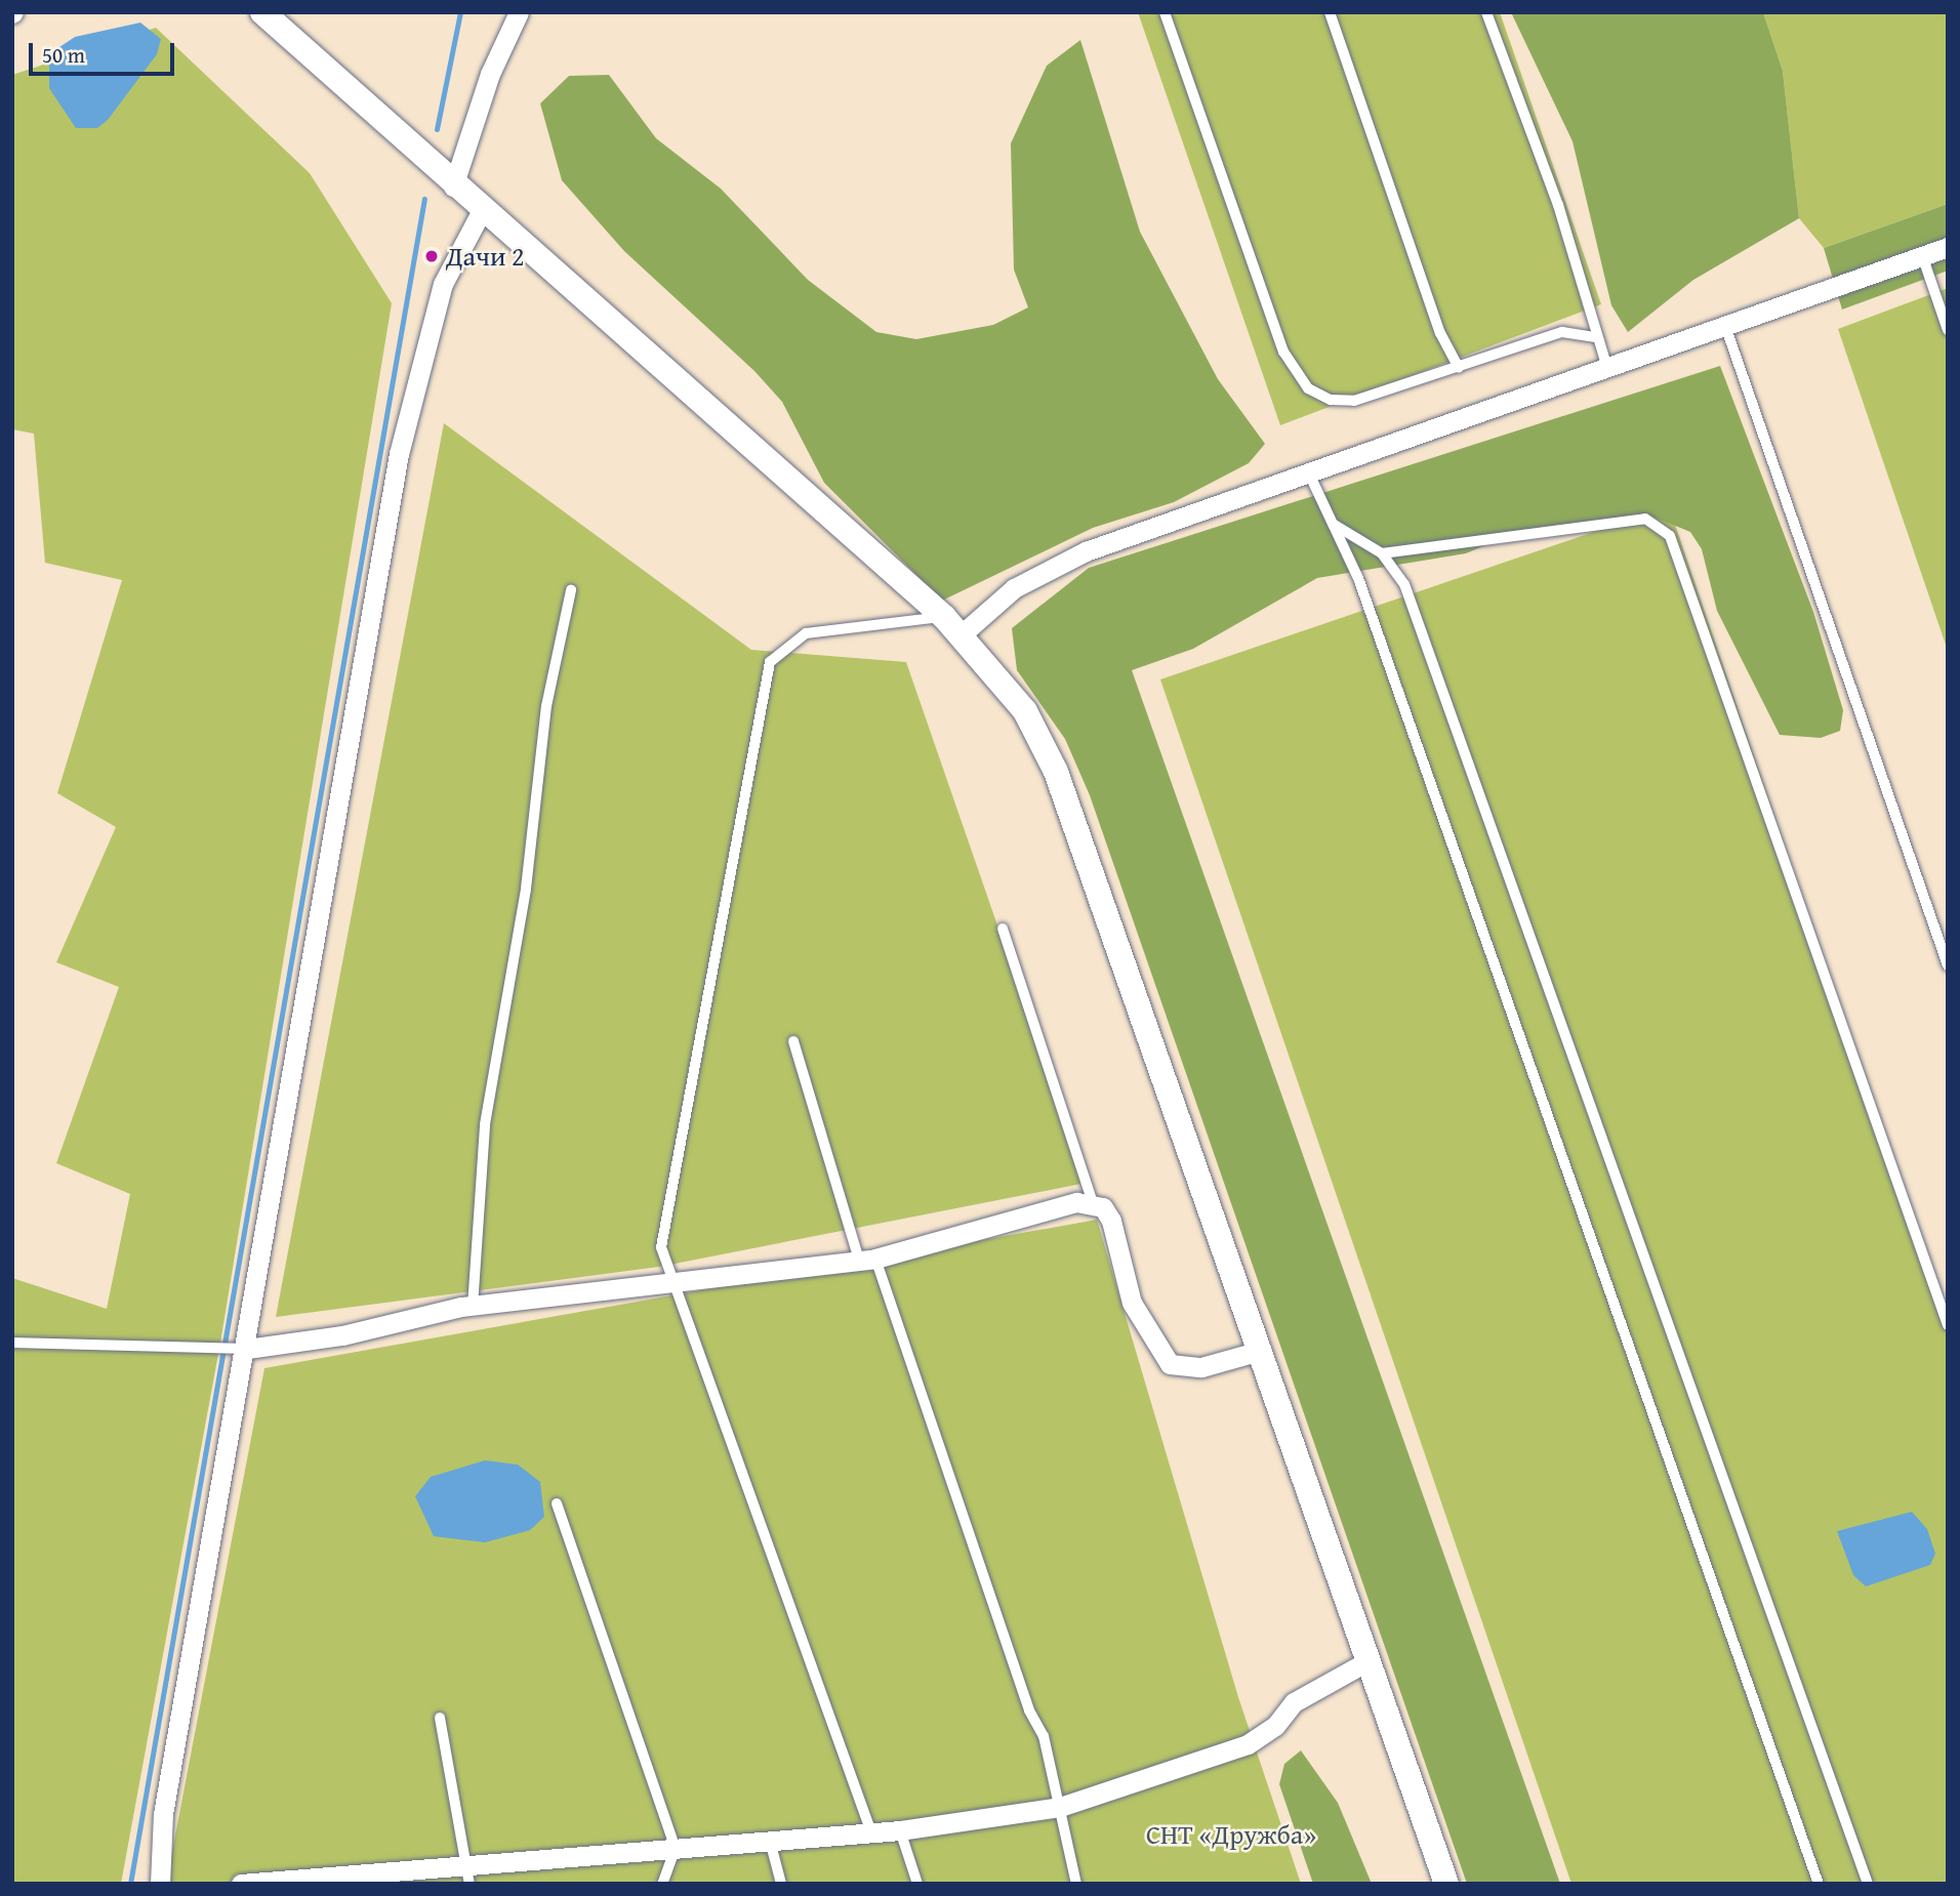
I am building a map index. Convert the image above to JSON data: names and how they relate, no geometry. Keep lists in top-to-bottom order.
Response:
{
  "parks": ["СНТ «Дружба»"],
  "places": ["Дачи 2"],
  "scale_bar": "50 m"
}
